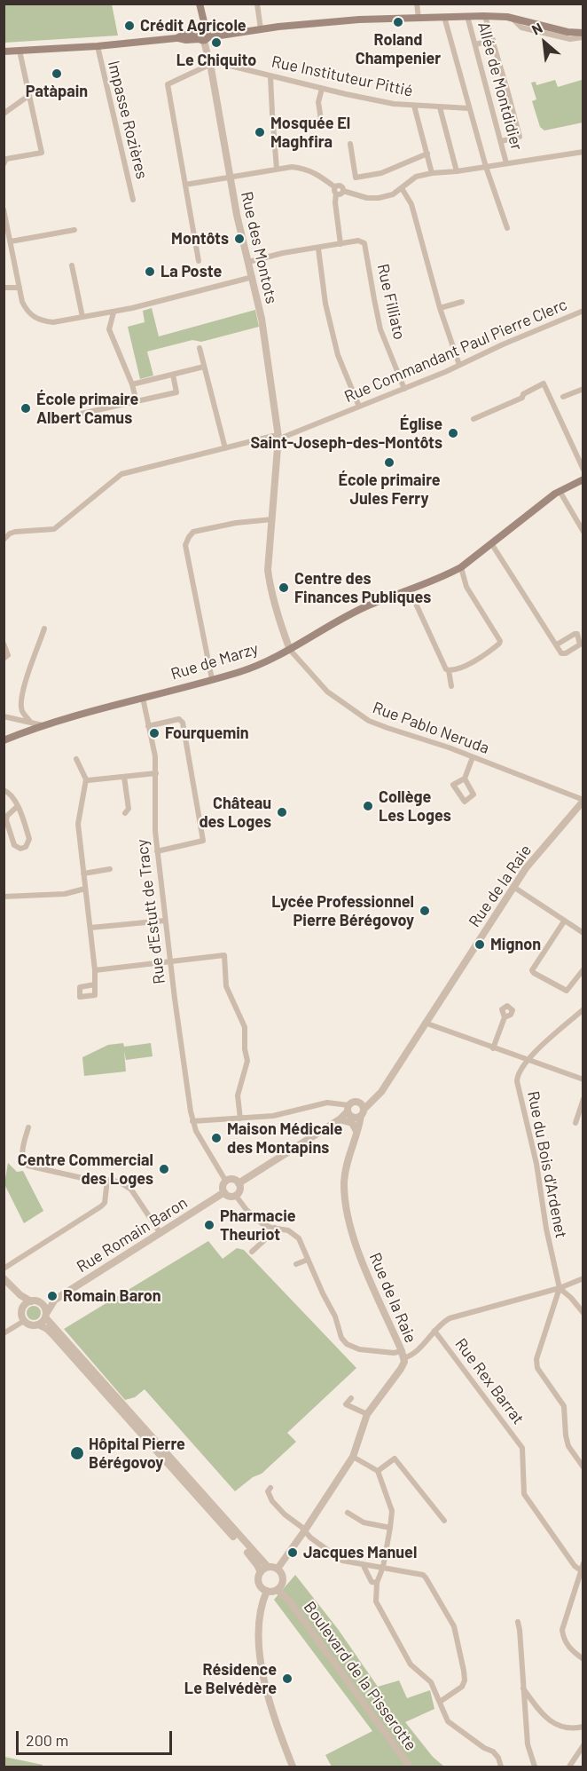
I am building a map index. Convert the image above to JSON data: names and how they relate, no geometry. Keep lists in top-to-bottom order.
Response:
{
  "streets": {
    "main road": ["Rue de Marzy"],
    "street": [
      "Rue Instituteur Pittié",
      "Allée de Montdidier",
      "Impasse Rozières",
      "Rue des Montots",
      "Rue Filliato",
      "Rue Commandant Paul Pierre Clerc",
      "Rue Pablo Neruda",
      "Rue de la Raie",
      "Rue d'Estutt de Tracy",
      "Rue du Bois d'Ardenet",
      "Rue Romain Baron",
      "Rue Rex Barrat",
      "Boulevard de la Pisserotte"
    ]
  },
  "crossings": [
    ["Rue Instituteur Pittié", "Rue des Montots"],
    ["Rue des Montots", "Rue Commandant Paul Pierre Clerc"],
    ["Rue des Montots", "Rue de Marzy"],
    ["Rue des Montots", "Rue Pablo Neruda"],
    ["Rue Filliato", "Rue Commandant Paul Pierre Clerc"],
    ["Rue de Marzy", "Rue Pablo Neruda"],
    ["Rue de Marzy", "Rue d'Estutt de Tracy"],
    ["Rue Pablo Neruda", "Rue de la Raie"],
    ["Rue de la Raie", "Boulevard de la Pisserotte"]
  ],
  "places": [
    "Roland Champenier",
    "Crédit Agricole",
    "Le Chiquito",
    "Patàpain",
    "Mosquée El Maghfira",
    "Montôts",
    "La Poste",
    "École primaire Albert Camus",
    "Église Saint-Joseph-des-Montôts",
    "École primaire Jules Ferry",
    "Centre des Finances Publiques",
    "Fourquemin",
    "Collège Les Loges",
    "Château des Loges",
    "Lycée Professionnel Pierre Bérégovoy",
    "Mignon",
    "Maison Médicale des Montapins",
    "Centre Commercial des Loges",
    "Pharmacie Theuriot",
    "Romain Baron",
    "Hôpital Pierre Bérégovoy",
    "Jacques Manuel",
    "Résidence Le Belvédère"
  ],
  "scale_bar": "200 m",
  "north": "top left"
}
